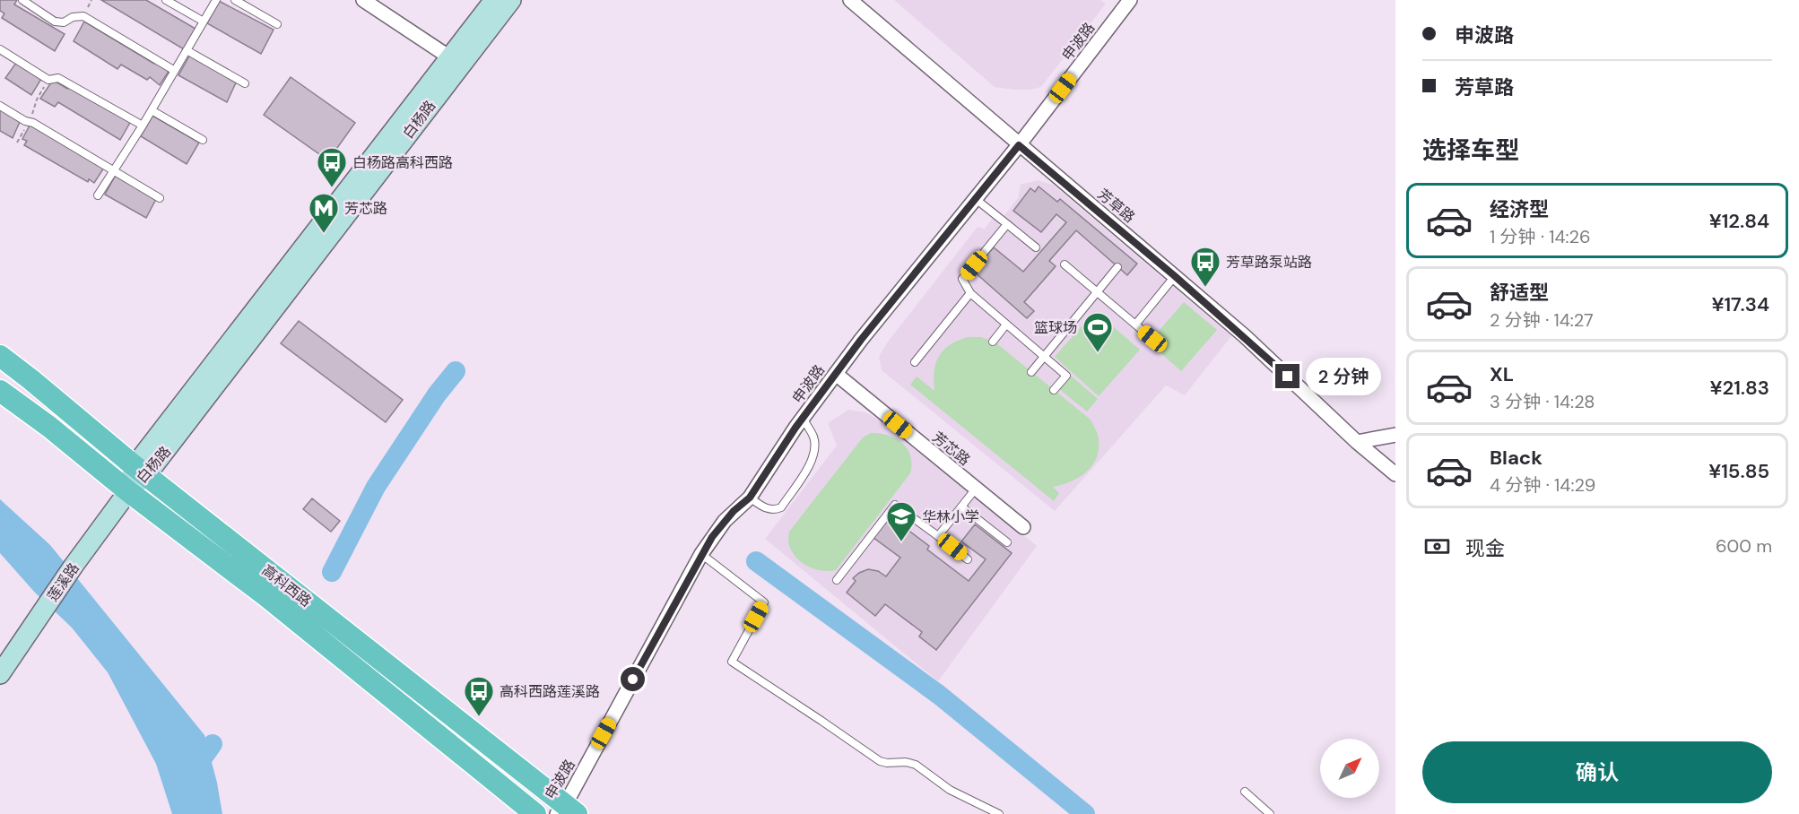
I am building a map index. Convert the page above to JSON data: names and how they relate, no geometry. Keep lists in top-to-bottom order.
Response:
{
  "streets": {
    "main road": ["白杨路", "莲溪路", "高科西路"],
    "street": ["申波路", "芳草路", "芳芯路"]
  },
  "crossings": [
    ["申波路", "芳草路"],
    ["申波路", "芳芯路"],
    ["申波路", "高科西路"],
    ["白杨路", "莲溪路"],
    ["白杨路", "高科西路"],
    ["莲溪路", "高科西路"]
  ],
  "places": {
    "bus stop": ["白杨路高科西路", "芳草路泵站路", "高科西路莲溪路"],
    "metro station": ["芳芯路"],
    "sports": ["篮球场"],
    "school or university": ["华林小学"]
  },
  "north": "top right",
  "page": {
    "banner": ["申波路", "芳草路"],
    "heading": "选择车型",
    "list": [
      {
        "name": "经济型",
        "note": "1 分钟 · 14:26",
        "value": "¥12.84"
      },
      {
        "name": "舒适型",
        "note": "2 分钟 · 14:27",
        "value": "¥17.34"
      },
      {
        "name": "XL",
        "note": "3 分钟 · 14:28",
        "value": "¥21.83"
      },
      {
        "name": "Black",
        "note": "4 分钟 · 14:29",
        "value": "¥15.85"
      }
    ],
    "bubble": "2 分钟",
    "pay": ["现金", "600 m"],
    "buttons": "确认"
  }
}
